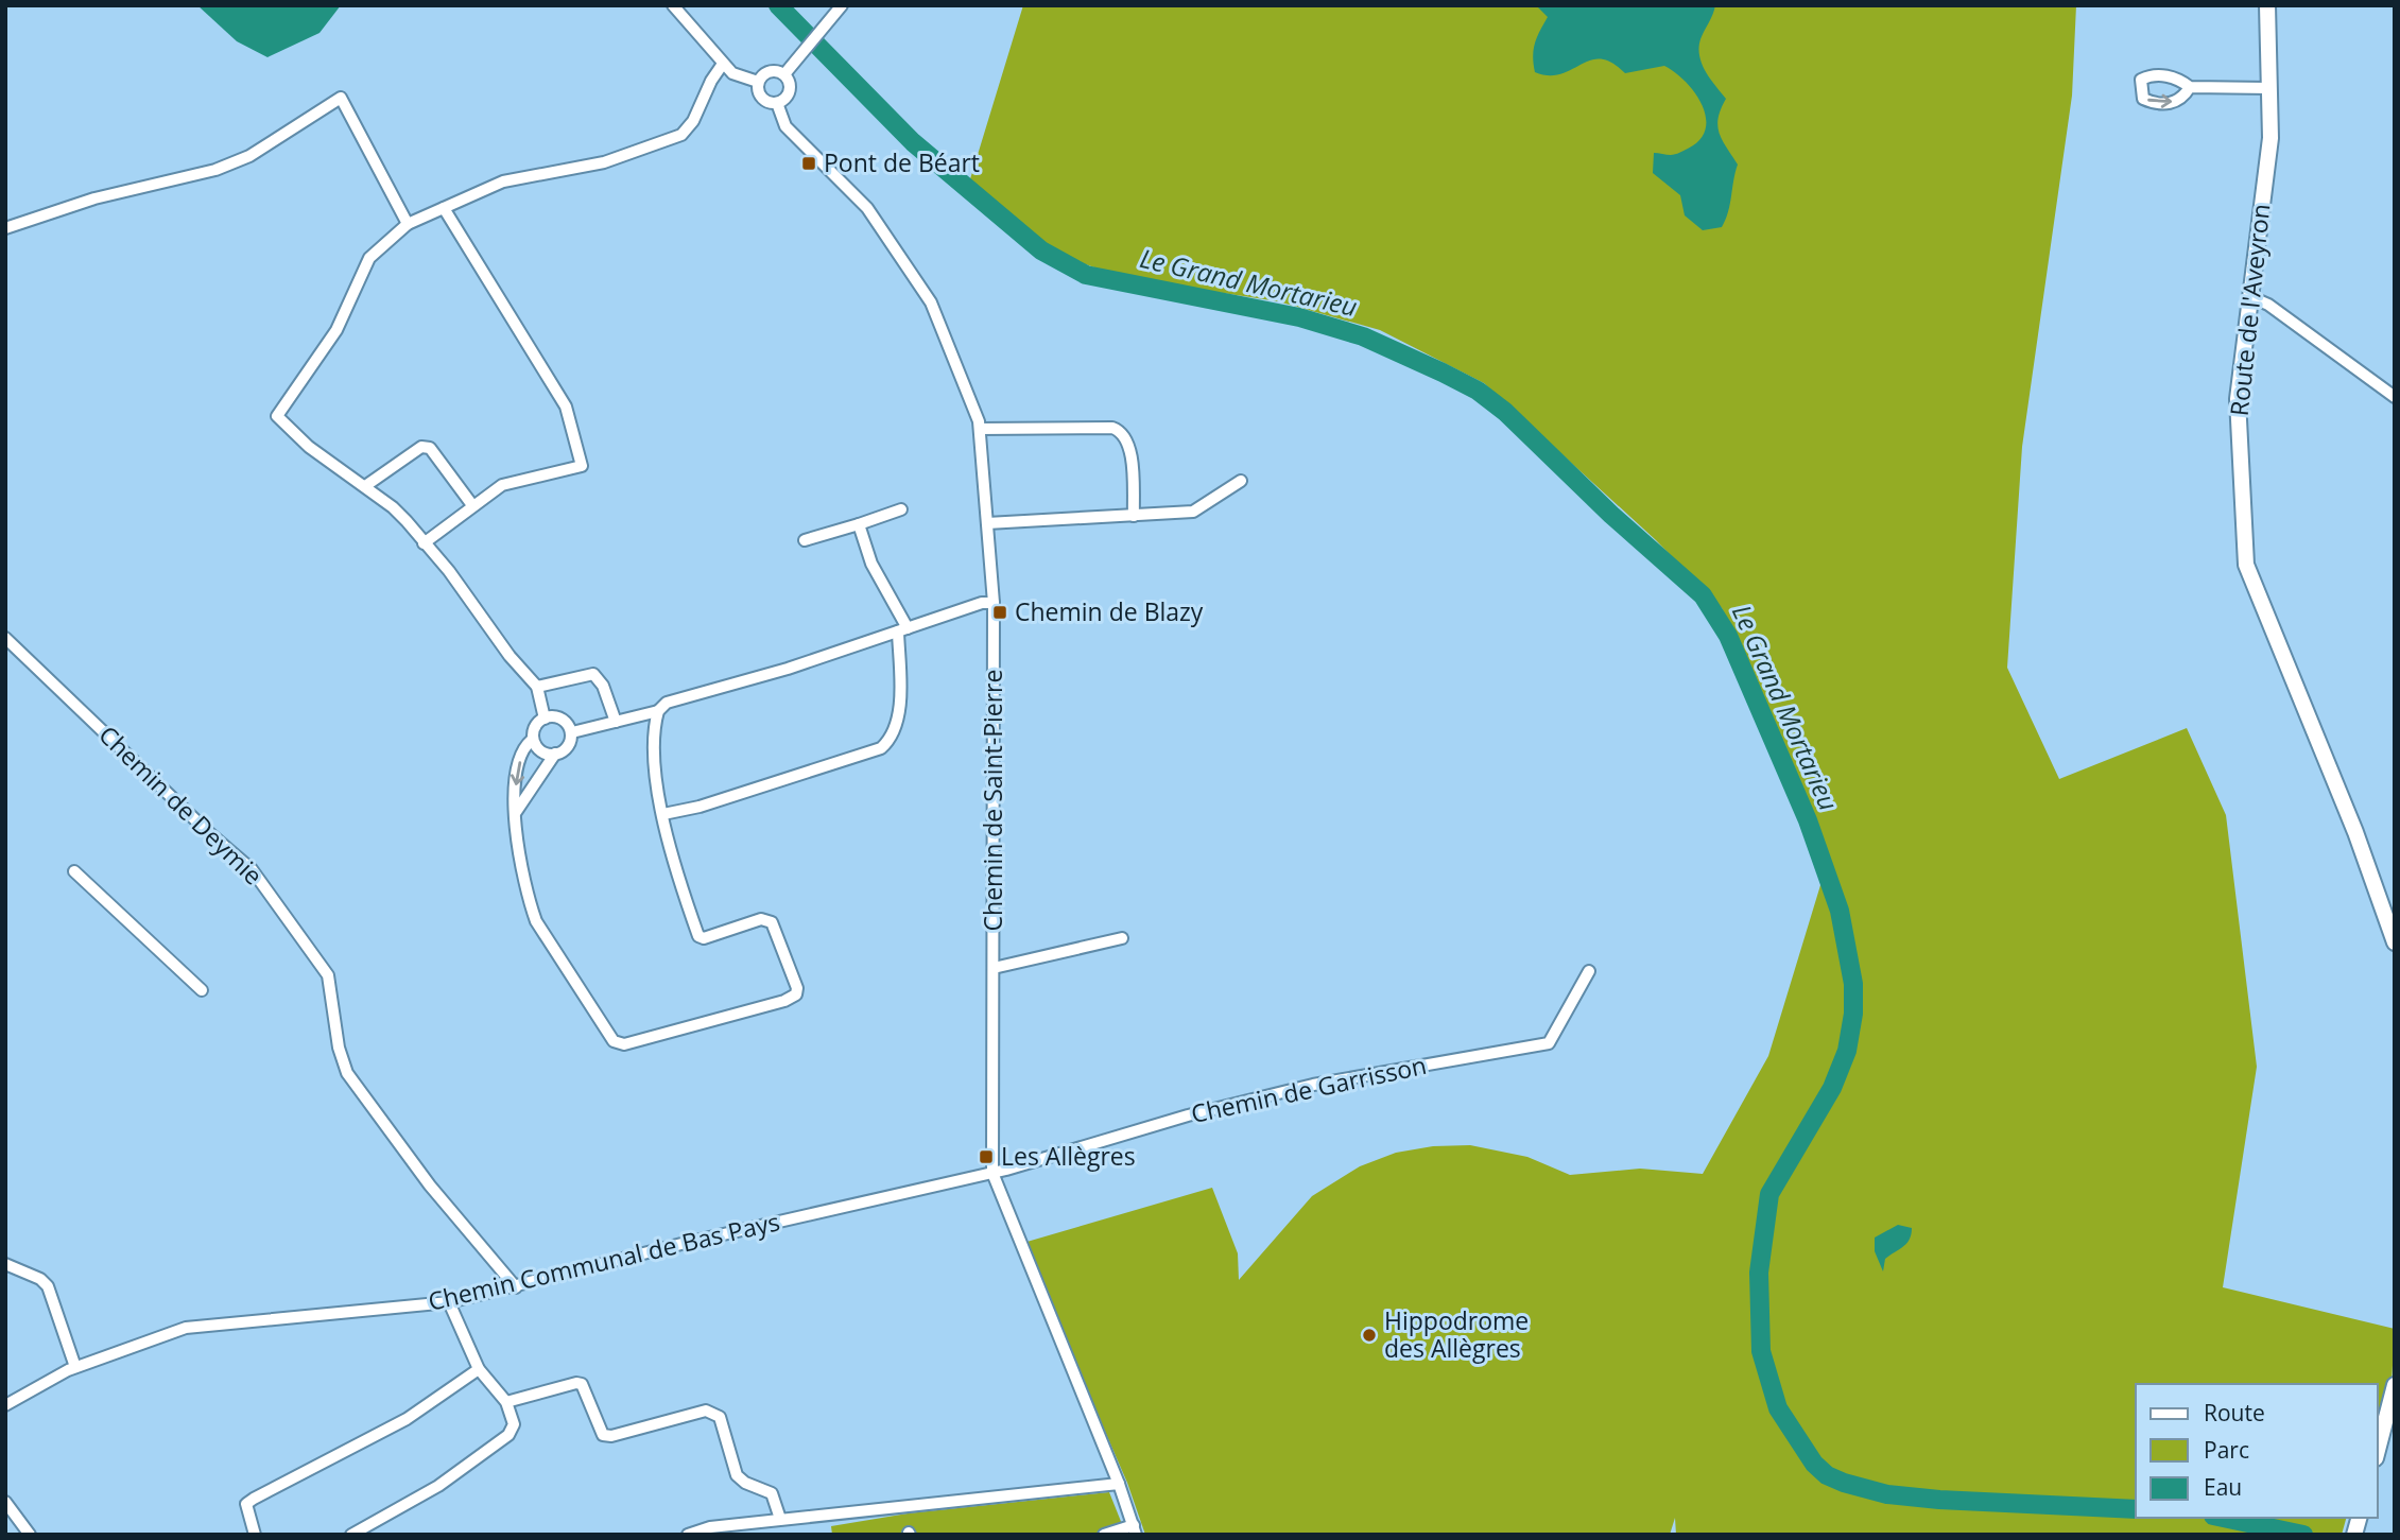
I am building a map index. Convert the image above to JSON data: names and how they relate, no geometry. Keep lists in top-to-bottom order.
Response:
{
  "streets": {
    "street": [
      "Route de l'Aveyron",
      "Chemin de Saint-Pierre",
      "Chemin de Deymie",
      "Chemin de Garrisson",
      "Chemin Communal de Bas Pays"
    ]
  },
  "crossings": [
    ["Chemin de Saint-Pierre", "Chemin de Garrisson"],
    ["Chemin de Saint-Pierre", "Chemin Communal de Bas Pays"],
    ["Chemin de Deymie", "Chemin Communal de Bas Pays"],
    ["Chemin de Garrisson", "Chemin Communal de Bas Pays"]
  ],
  "water": ["Le Grand Mortarieu"],
  "places": {
    "transit": ["Pont de Béart", "Chemin de Blazy", "Les Allègres"],
    "other": ["Hippodrome des Allègres"]
  },
  "legend": ["Route", "Parc", "Eau"]
}
